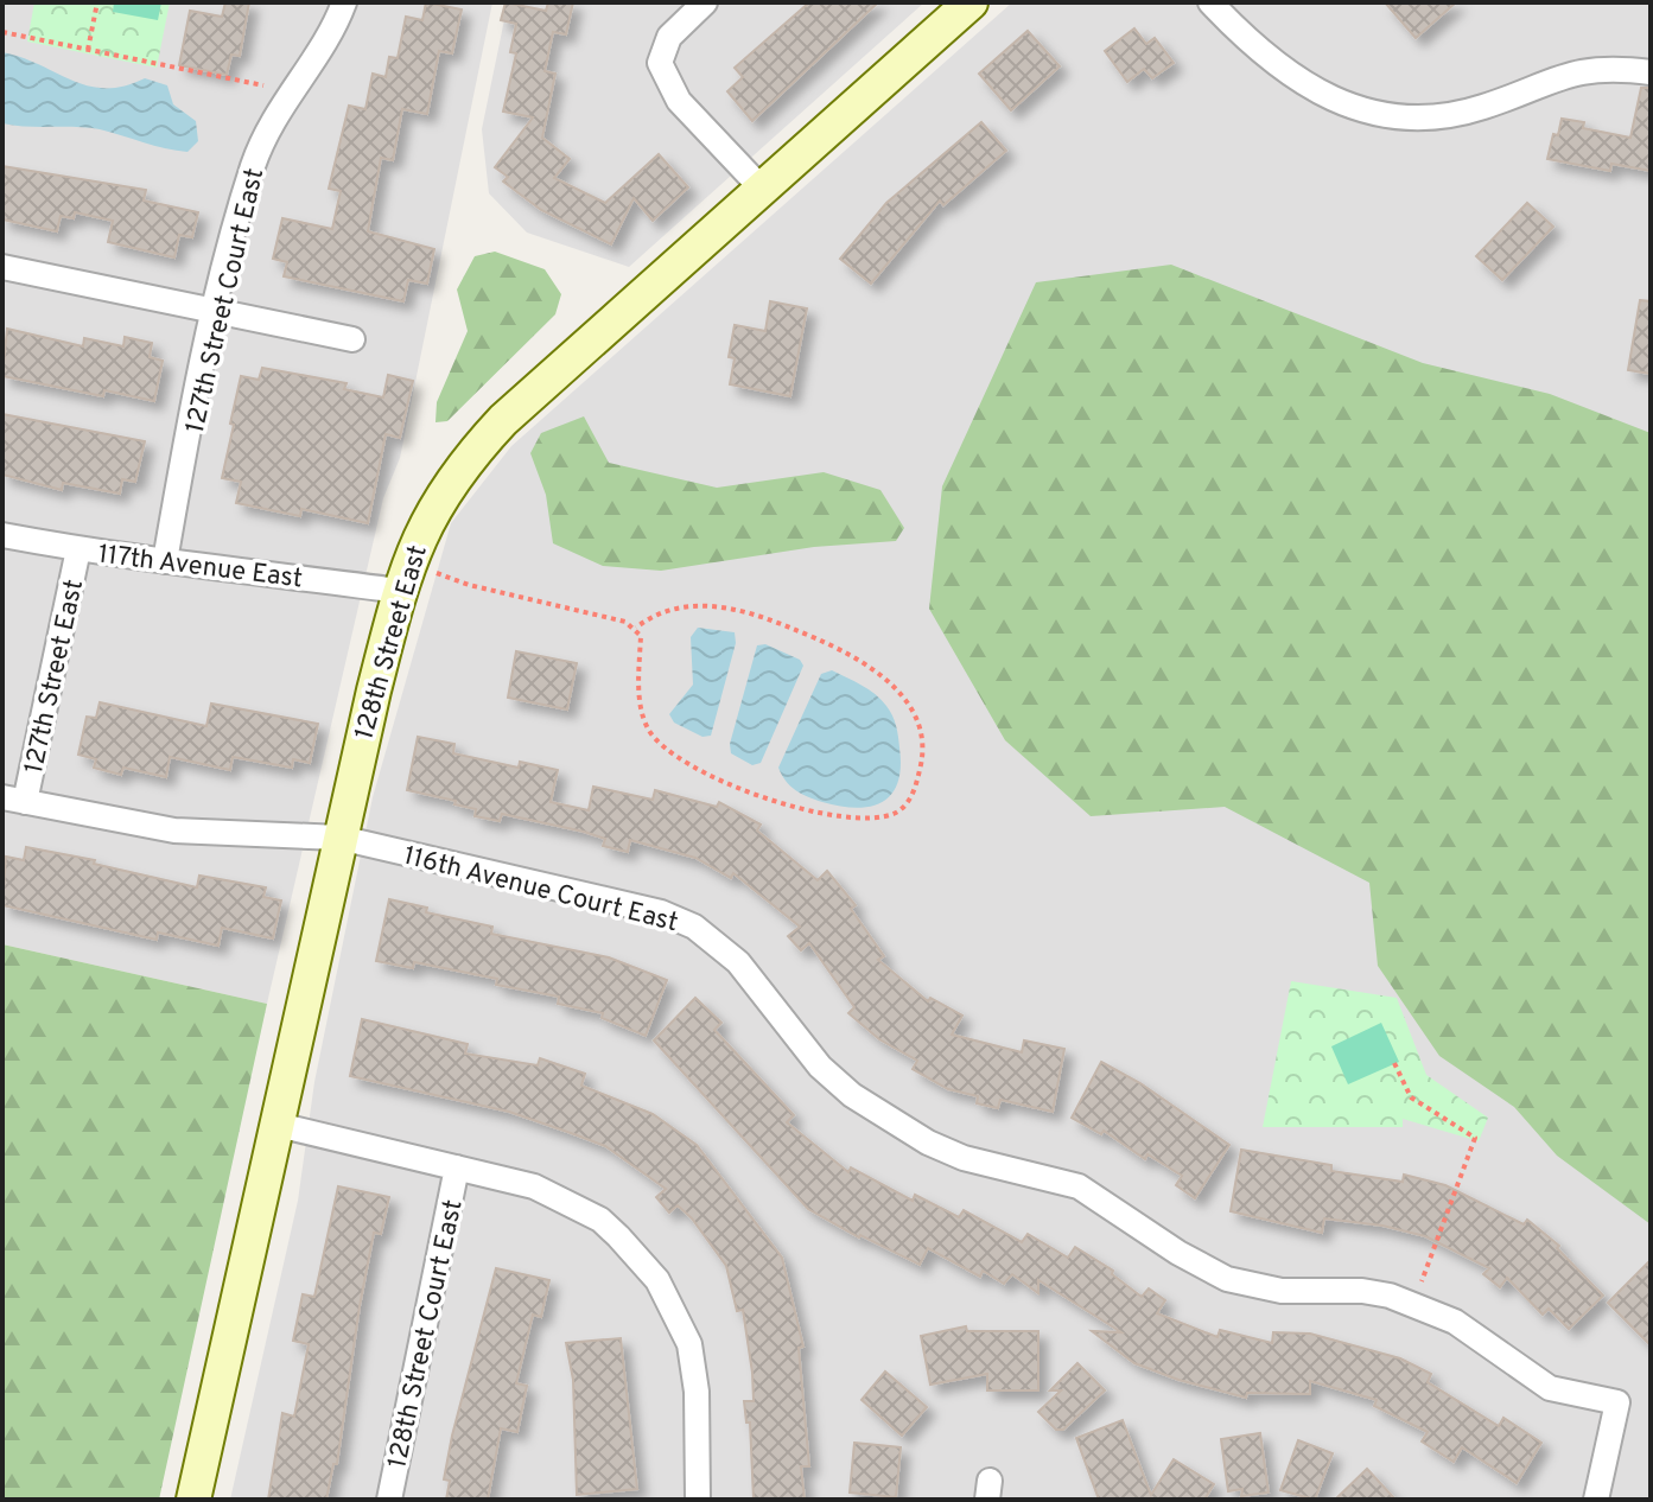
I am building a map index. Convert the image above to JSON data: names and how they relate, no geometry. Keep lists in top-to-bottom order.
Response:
{
  "streets": {
    "street": [
      "127th Street Court East",
      "117th Avenue East",
      "128th Street East",
      "127th Street East",
      "116th Avenue Court East",
      "128th Street Court East"
    ]
  },
  "crossings": [
    ["127th Street Court East", "117th Avenue East"],
    ["117th Avenue East", "128th Street East"],
    ["117th Avenue East", "127th Street East"],
    ["128th Street East", "116th Avenue Court East"],
    ["127th Street East", "116th Avenue Court East"]
  ]
}
